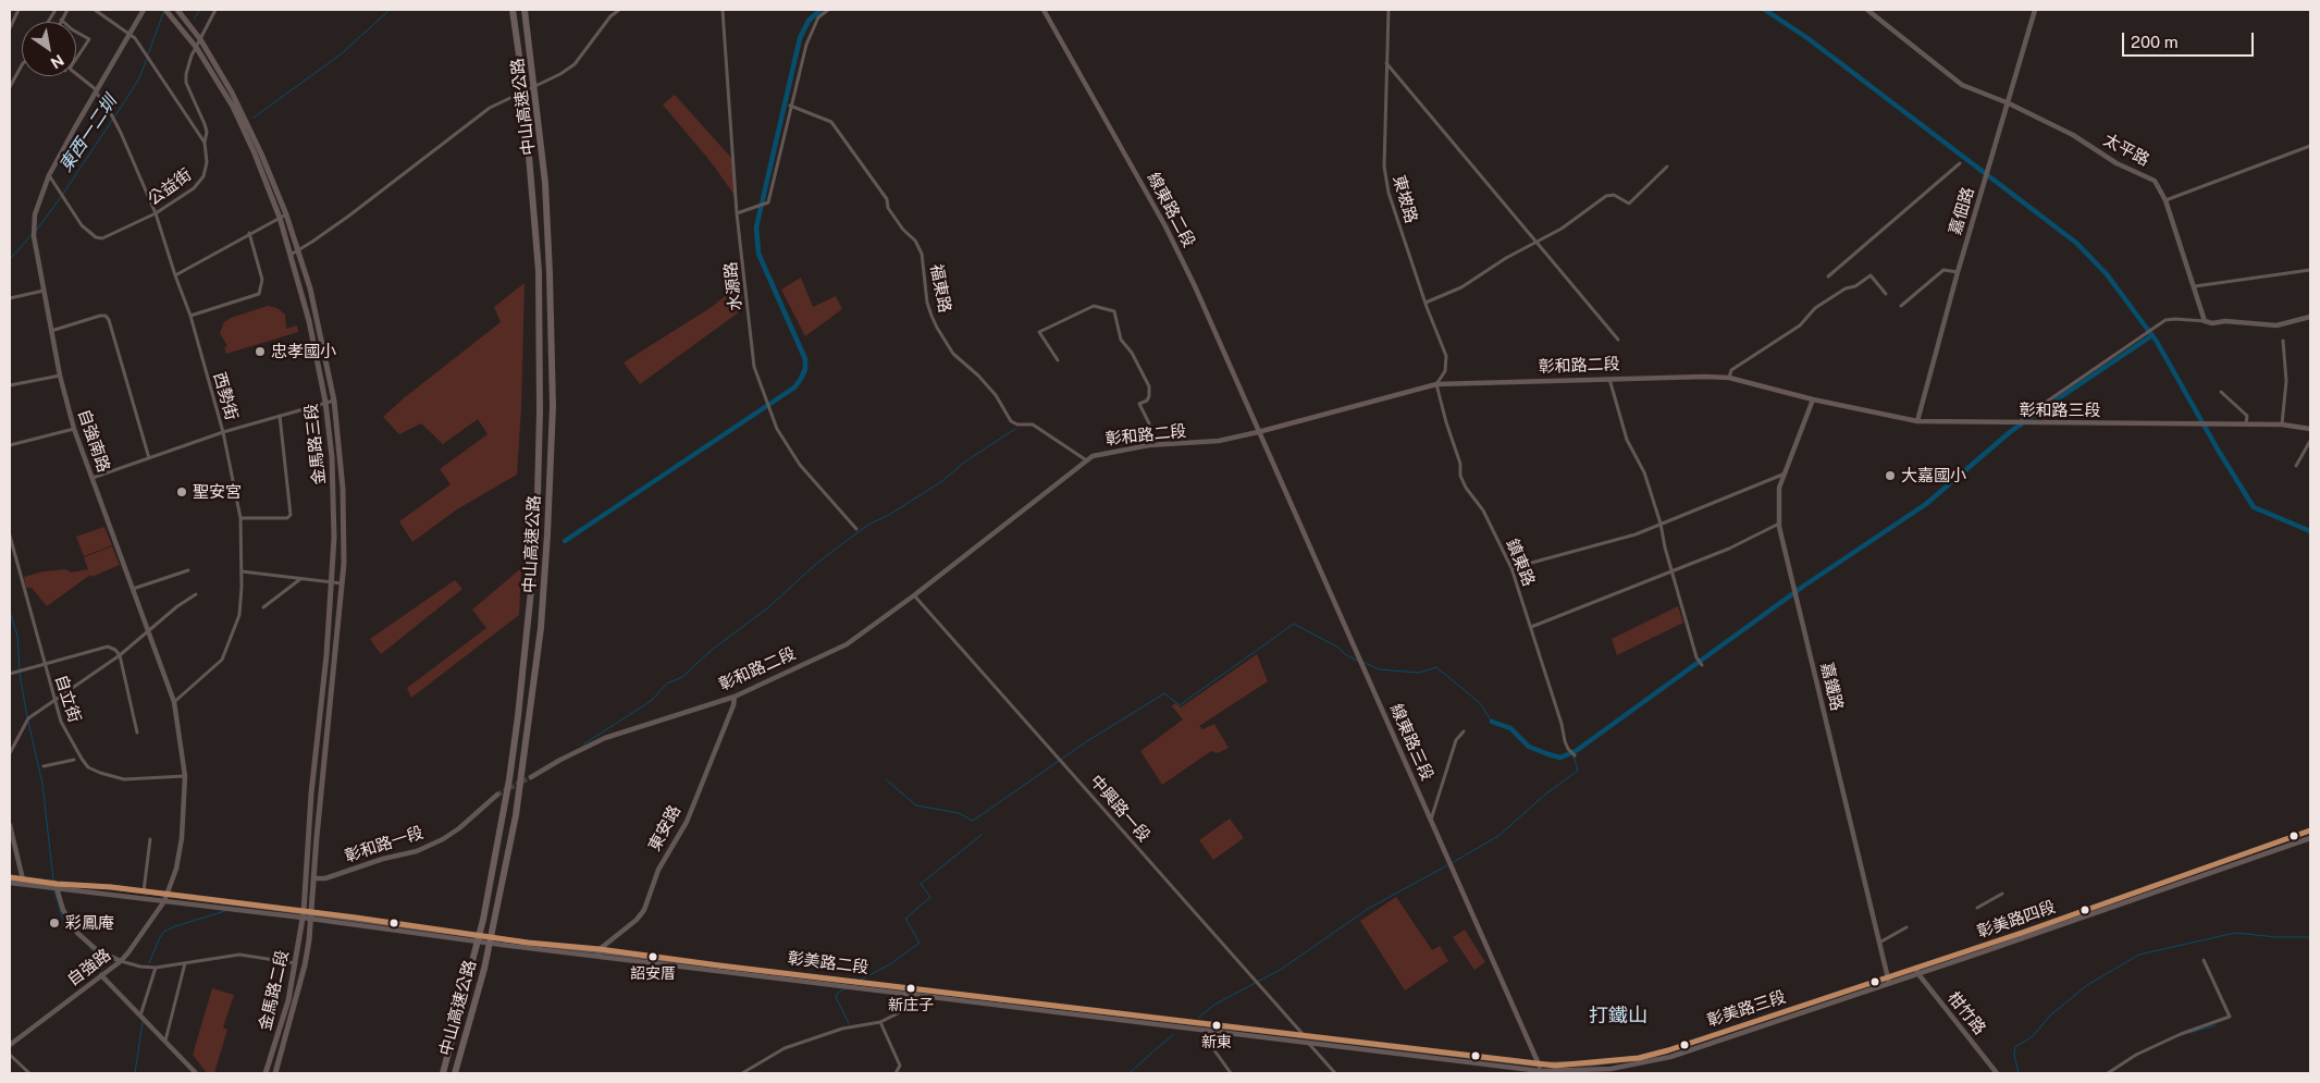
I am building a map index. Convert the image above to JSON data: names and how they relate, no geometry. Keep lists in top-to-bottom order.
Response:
{
  "streets": {
    "highway": ["中山高速公路"],
    "main road": [
      "線東路二段",
      "彰和路二段",
      "彰和路三段",
      "金馬路三段",
      "線東路三段",
      "彰美路四段",
      "彰美路二段",
      "金馬路二段",
      "彰美路三段"
    ],
    "street": [
      "太平路",
      "公益街",
      "東坡路",
      "嘉佃路",
      "水源路",
      "福東路",
      "西勢街",
      "自強南路",
      "鎮東路",
      "嘉鐵路",
      "自立街",
      "中興路一段",
      "東安路",
      "彰和路一段",
      "自強路",
      "柑竹路"
    ]
  },
  "crossings": [
    ["太平路", "嘉佃路"],
    ["公益街", "西勢街"],
    ["公益街", "自強南路"],
    ["東坡路", "彰和路二段"],
    ["東坡路", "鎮東路"],
    ["線東路二段", "彰和路二段"],
    ["線東路二段", "線東路三段"],
    ["嘉佃路", "彰和路三段"],
    ["福東路", "彰和路二段"],
    ["彰和路二段", "彰和路三段"],
    ["彰和路二段", "鎮東路"],
    ["彰和路二段", "嘉鐵路"],
    ["彰和路二段", "線東路三段"],
    ["彰和路二段", "中興路一段"],
    ["彰和路二段", "東安路"],
    ["西勢街", "自強南路"],
    ["彰和路三段", "嘉鐵路"],
    ["自強南路", "自立街"],
    ["自強南路", "自強路"],
    ["金馬路三段", "彰和路一段"],
    ["金馬路三段", "彰美路二段"],
    ["金馬路三段", "金馬路二段"],
    ["嘉鐵路", "彰美路三段"],
    ["線東路三段", "彰美路三段"],
    ["中興路一段", "彰美路三段"],
    ["東安路", "彰美路二段"],
    ["彰美路四段", "彰美路三段"],
    ["彰美路四段", "柑竹路"],
    ["彰美路二段", "金馬路二段"],
    ["彰美路二段", "彰美路三段"],
    ["彰美路三段", "柑竹路"]
  ],
  "districts": ["打鐵山"],
  "water": ["東西一二圳"],
  "places": [
    "忠孝國小",
    "大嘉國小",
    "聖安宮",
    "彩鳳庵",
    "詔安厝",
    "新庄子",
    "新東"
  ],
  "scale_bar": "200 m",
  "north": "bottom right"
}
